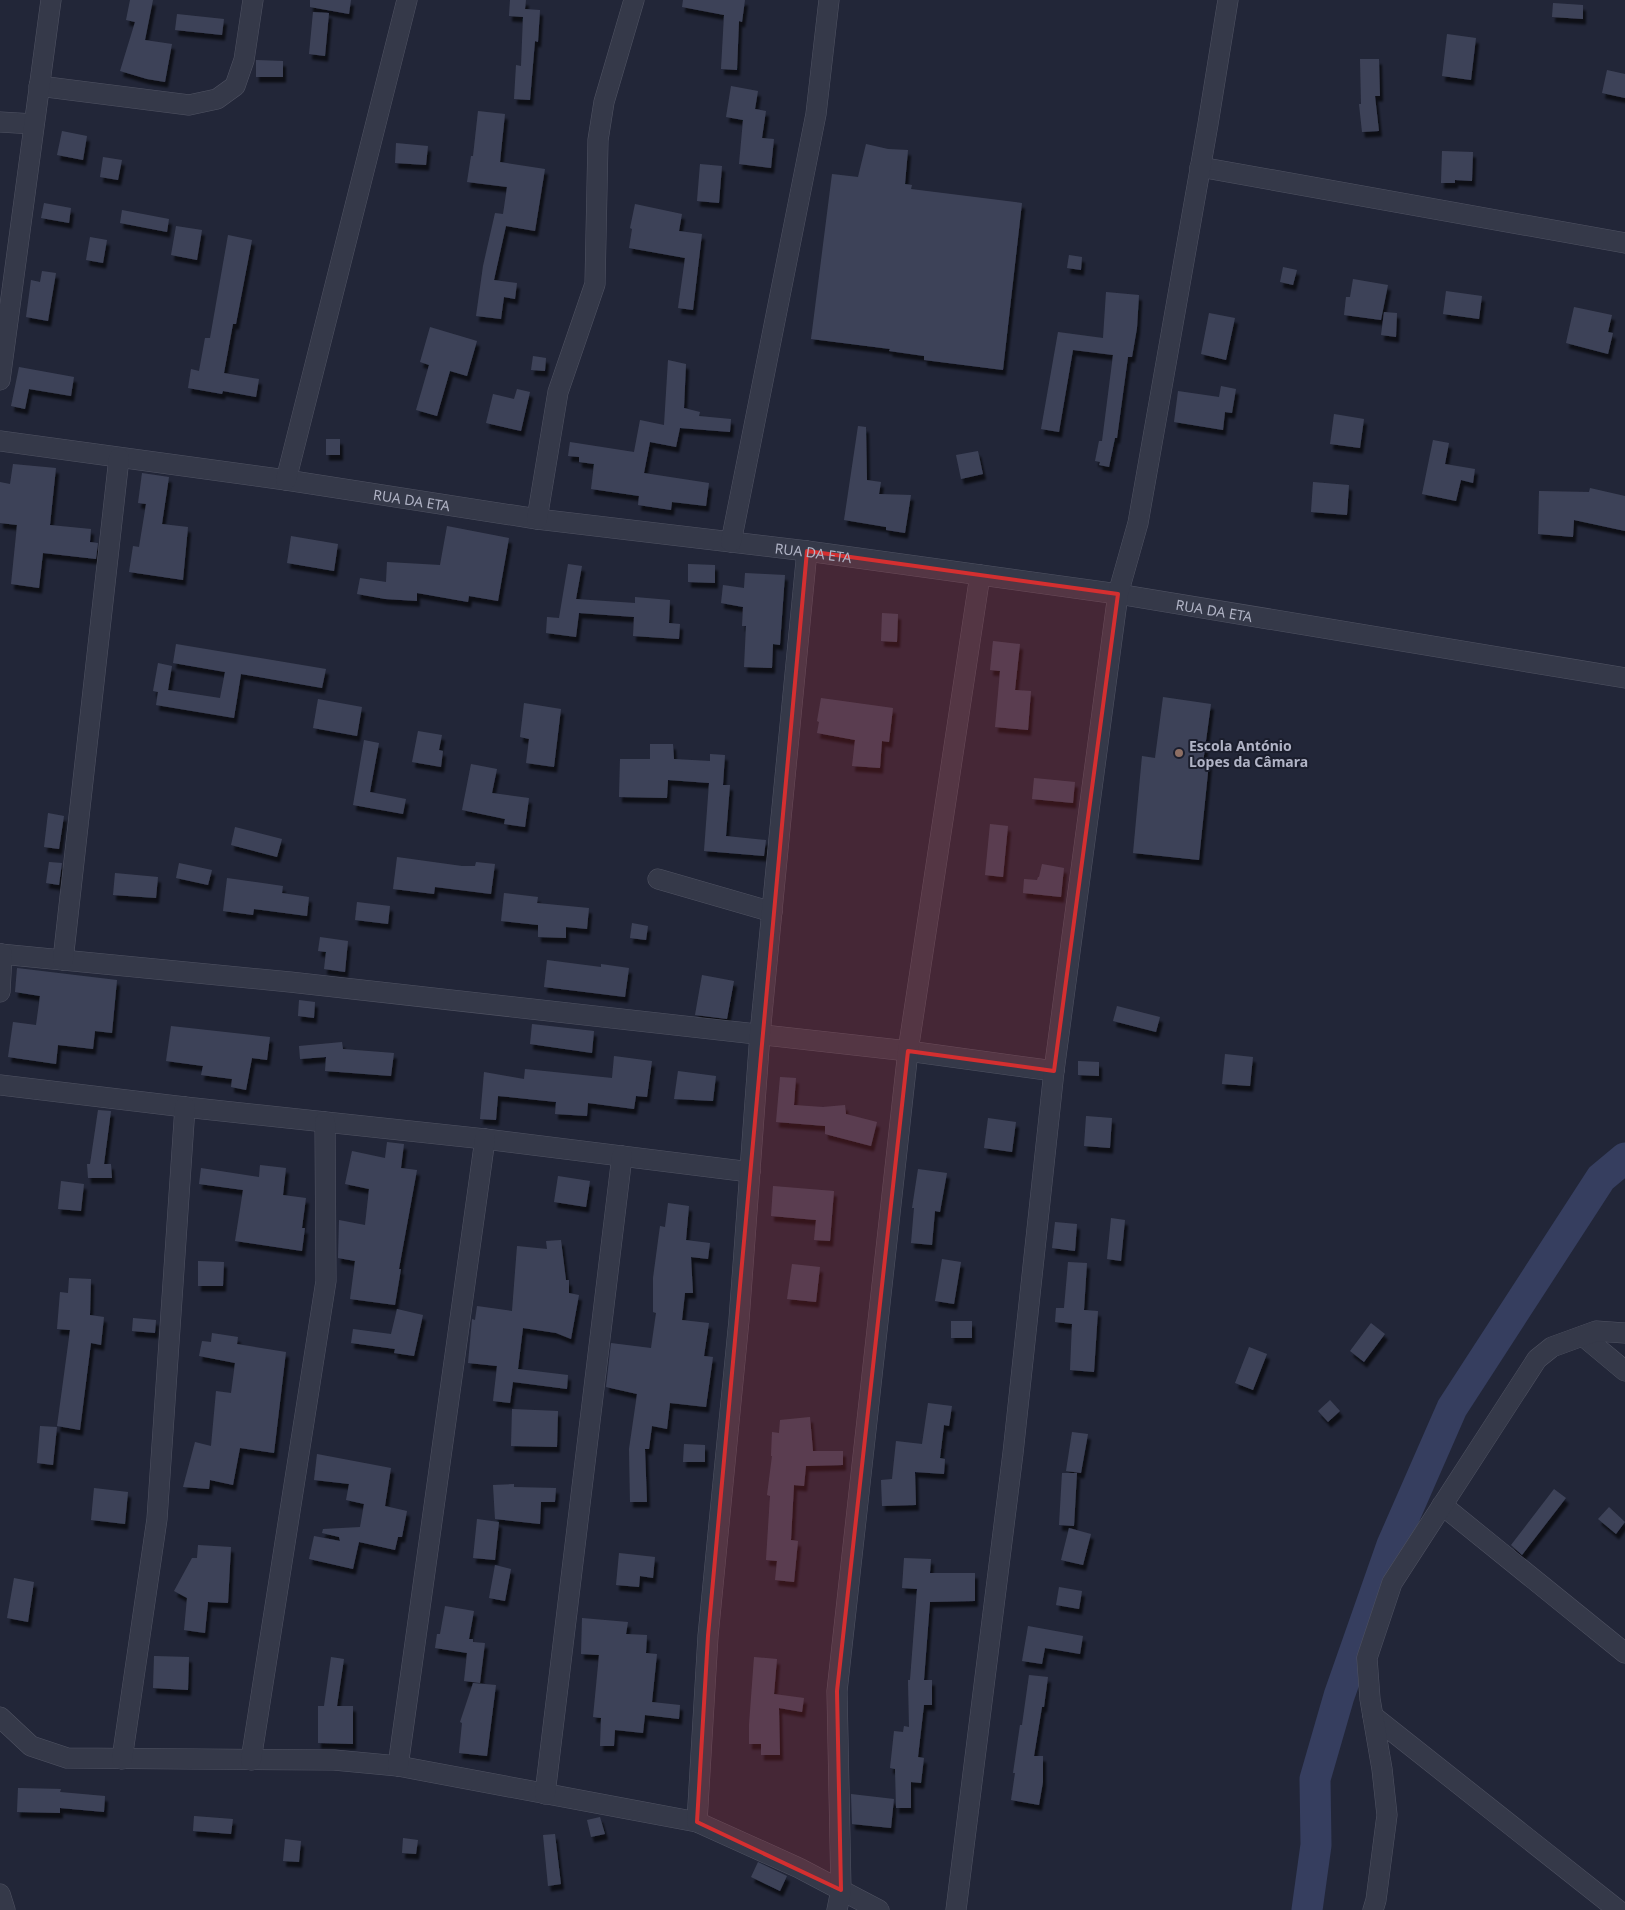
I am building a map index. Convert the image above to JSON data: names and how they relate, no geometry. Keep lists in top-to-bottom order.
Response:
{
  "streets": {
    "street": ["RUA DA ETA"]
  },
  "places": ["Escola António Lopes da Câmara"]
}
